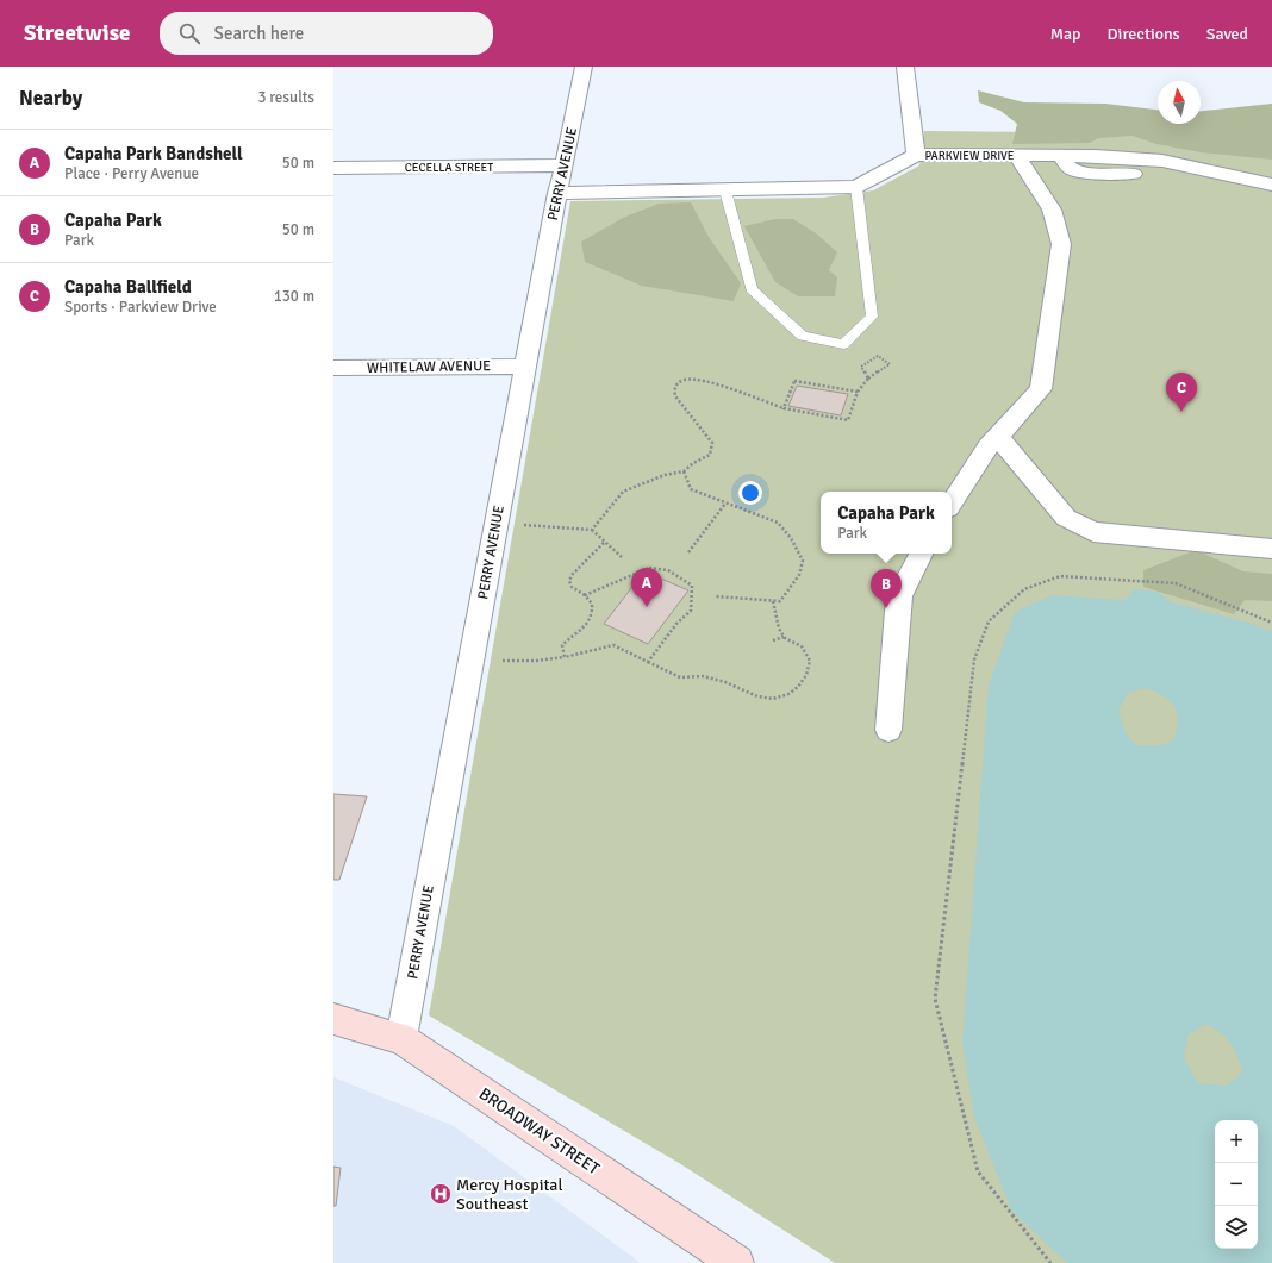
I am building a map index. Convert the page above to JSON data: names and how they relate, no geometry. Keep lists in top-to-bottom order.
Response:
{
  "streets": {
    "main road": ["BROADWAY STREET"],
    "street": [
      "PARKVIEW DRIVE",
      "CECELLA STREET",
      "PERRY AVENUE",
      "WHITELAW AVENUE"
    ]
  },
  "crossings": [
    ["PARKVIEW DRIVE", "PERRY AVENUE"],
    ["CECELLA STREET", "PERRY AVENUE"],
    ["PERRY AVENUE", "WHITELAW AVENUE"],
    ["PERRY AVENUE", "BROADWAY STREET"]
  ],
  "places": {
    "hospital": ["Mercy Hospital Southeast"]
  },
  "north": "top",
  "page": {
    "header": "Streetwise",
    "search": "Search here",
    "nav": ["Map", "Directions", "Saved"],
    "heading": ["Nearby", "3 results"],
    "list": [
      {
        "mark": "A",
        "name": "Capaha Park Bandshell",
        "note": "Place · Perry Avenue",
        "value": "50 m"
      },
      {
        "mark": "B",
        "name": "Capaha Park",
        "note": "Park",
        "value": "50 m"
      },
      {
        "mark": "C",
        "name": "Capaha Ballfield",
        "note": "Sports · Parkview Drive",
        "value": "130 m"
      }
    ],
    "pins": ["C", "A", "B"],
    "popup": ["Capaha Park", "Park"],
    "map_buttons": ["+", "−"]
  }
}
